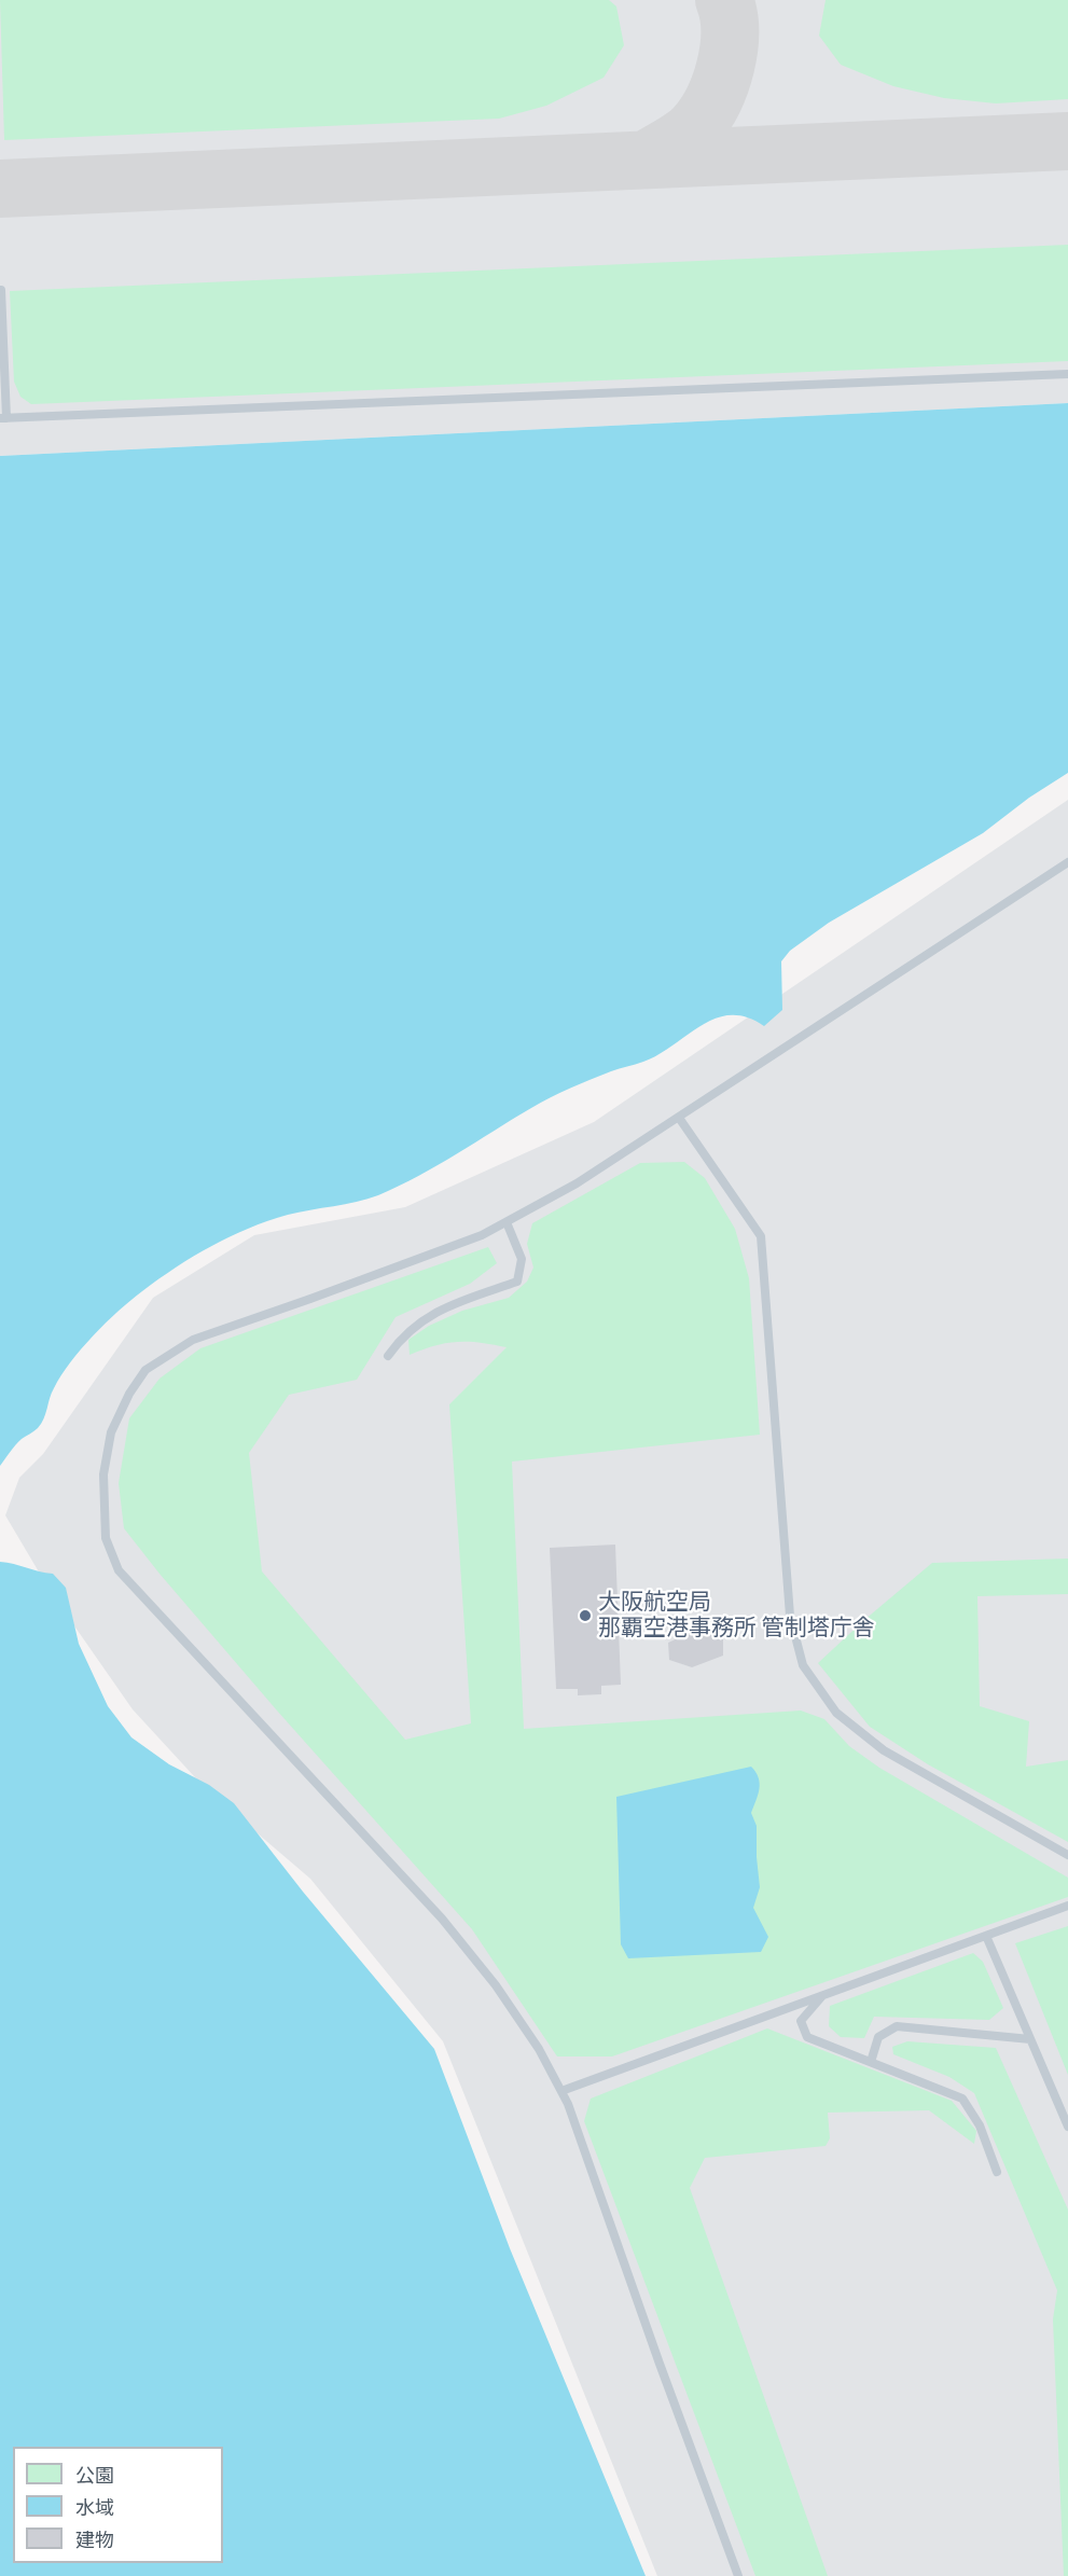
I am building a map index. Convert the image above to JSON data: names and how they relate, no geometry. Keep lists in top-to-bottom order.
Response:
{
  "places": ["大阪航空局 那覇空港事務所 管制塔庁舎"],
  "legend": ["公園", "水域", "建物"]
}
